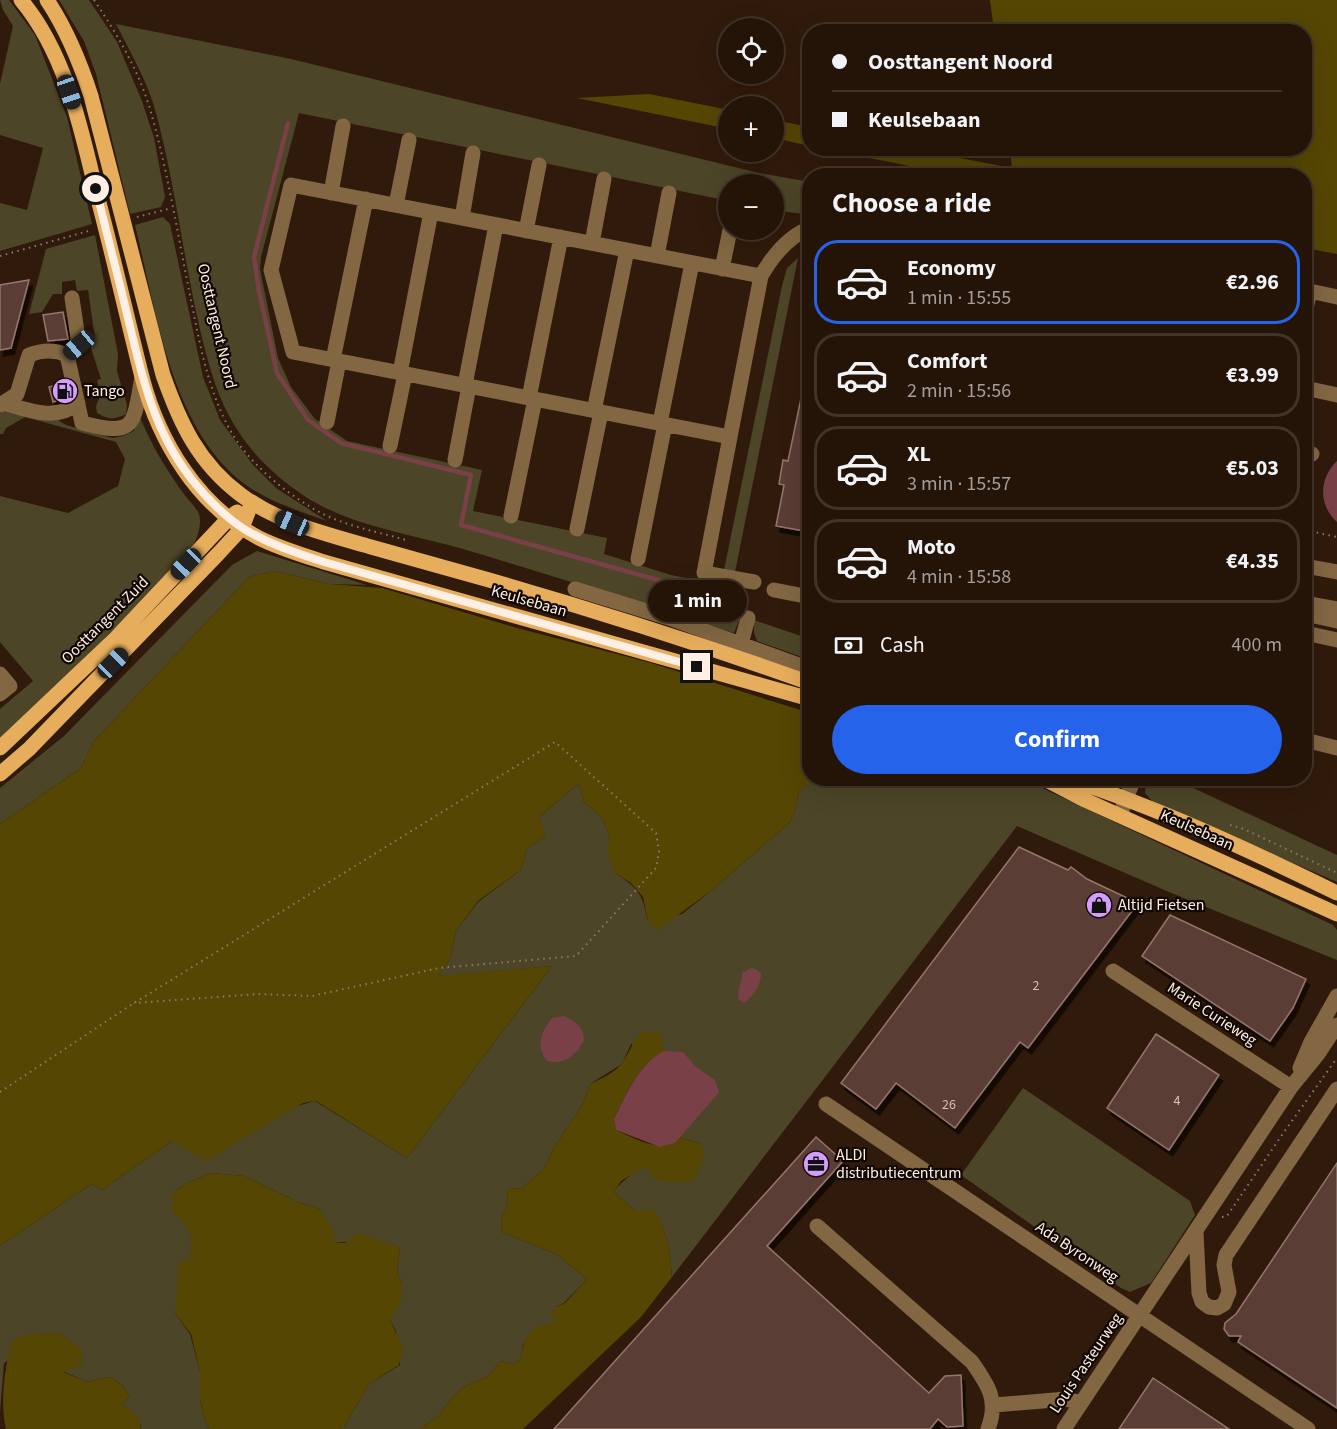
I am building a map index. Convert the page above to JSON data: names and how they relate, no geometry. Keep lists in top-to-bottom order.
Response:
{
  "streets": {
    "main road": ["Keulsebaan", "Oosttangent Zuid"],
    "street": ["Marie Curieweg", "Ada Byronweg", "Louis Pasteurweg"],
    "path": ["Oosttangent Noord"]
  },
  "crossings": [
    ["Keulsebaan", "Oosttangent Zuid"],
    ["Marie Curieweg", "Louis Pasteurweg"],
    ["Ada Byronweg", "Louis Pasteurweg"]
  ],
  "places": {
    "fuel station": ["Tango"],
    "shop": ["Altijd Fietsen"],
    "office": ["ALDI distributiecentrum"]
  },
  "house_numbers": ["2", "4", "26"],
  "page": {
    "map_buttons": ["+", "−"],
    "banner": ["Oosttangent Noord", "Keulsebaan"],
    "heading": "Choose a ride",
    "list": [
      {
        "name": "Economy",
        "note": "1 min · 15:55",
        "value": "€2.96"
      },
      {
        "name": "Comfort",
        "note": "2 min · 15:56",
        "value": "€3.99"
      },
      {
        "name": "XL",
        "note": "3 min · 15:57",
        "value": "€5.03"
      },
      {
        "name": "Moto",
        "note": "4 min · 15:58",
        "value": "€4.35"
      }
    ],
    "bubble": "1 min",
    "pay": ["Cash", "400 m"],
    "buttons": "Confirm"
  }
}
